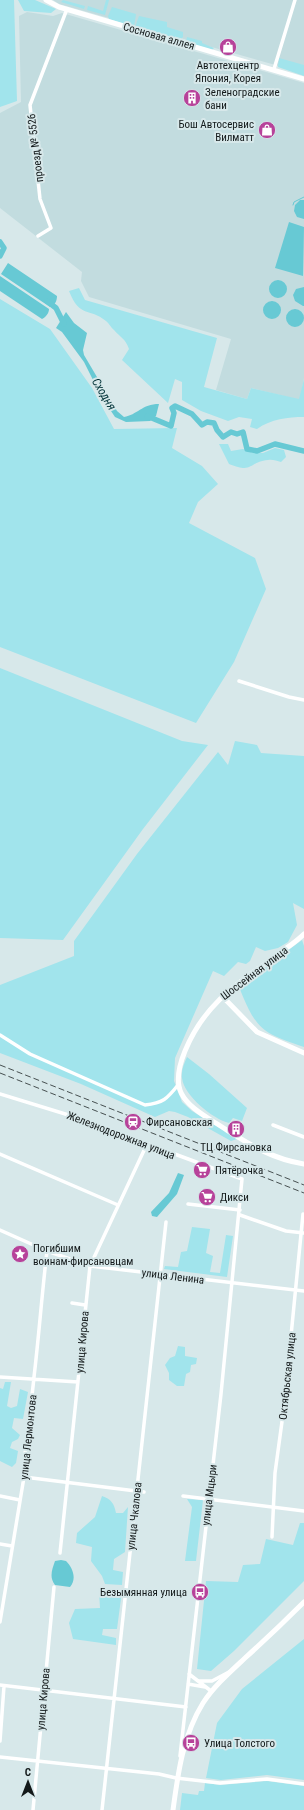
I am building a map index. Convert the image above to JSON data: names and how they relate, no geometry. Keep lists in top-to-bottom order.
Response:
{
  "streets": {
    "street": [
      "Сосновая аллея",
      "проезд № 5526",
      "Шоссейная улица",
      "Железнодорожная улица",
      "улица Ленина",
      "улица Кирова",
      "Октябрьская улица",
      "улица Лермонтова",
      "улица Мцыри",
      "улица Чкалова"
    ]
  },
  "crossings": [
    ["Сосновая аллея", "проезд № 5526"],
    ["Железнодорожная улица", "улица Кирова"],
    ["Железнодорожная улица", "улица Мцыри"],
    ["улица Ленина", "улица Кирова"],
    ["улица Ленина", "Октябрьская улица"],
    ["улица Ленина", "улица Лермонтова"],
    ["улица Ленина", "улица Мцыри"],
    ["улица Ленина", "улица Чкалова"]
  ],
  "water": ["Сходня"],
  "places": {
    "shop": ["Автотехцентр Япония, Корея", "Бош Автосервис Вилматт"],
    "building": ["Зеленоградские бани", "ТЦ Фирсановка"],
    "station": ["Фирсановская"],
    "supermarket": ["Пятёрочка", "Дикси"],
    "place": ["Погибшим воинам-фирсановцам"],
    "bus stop": ["Безымянная улица", "Улица Толстого"]
  },
  "north": "top"
}
